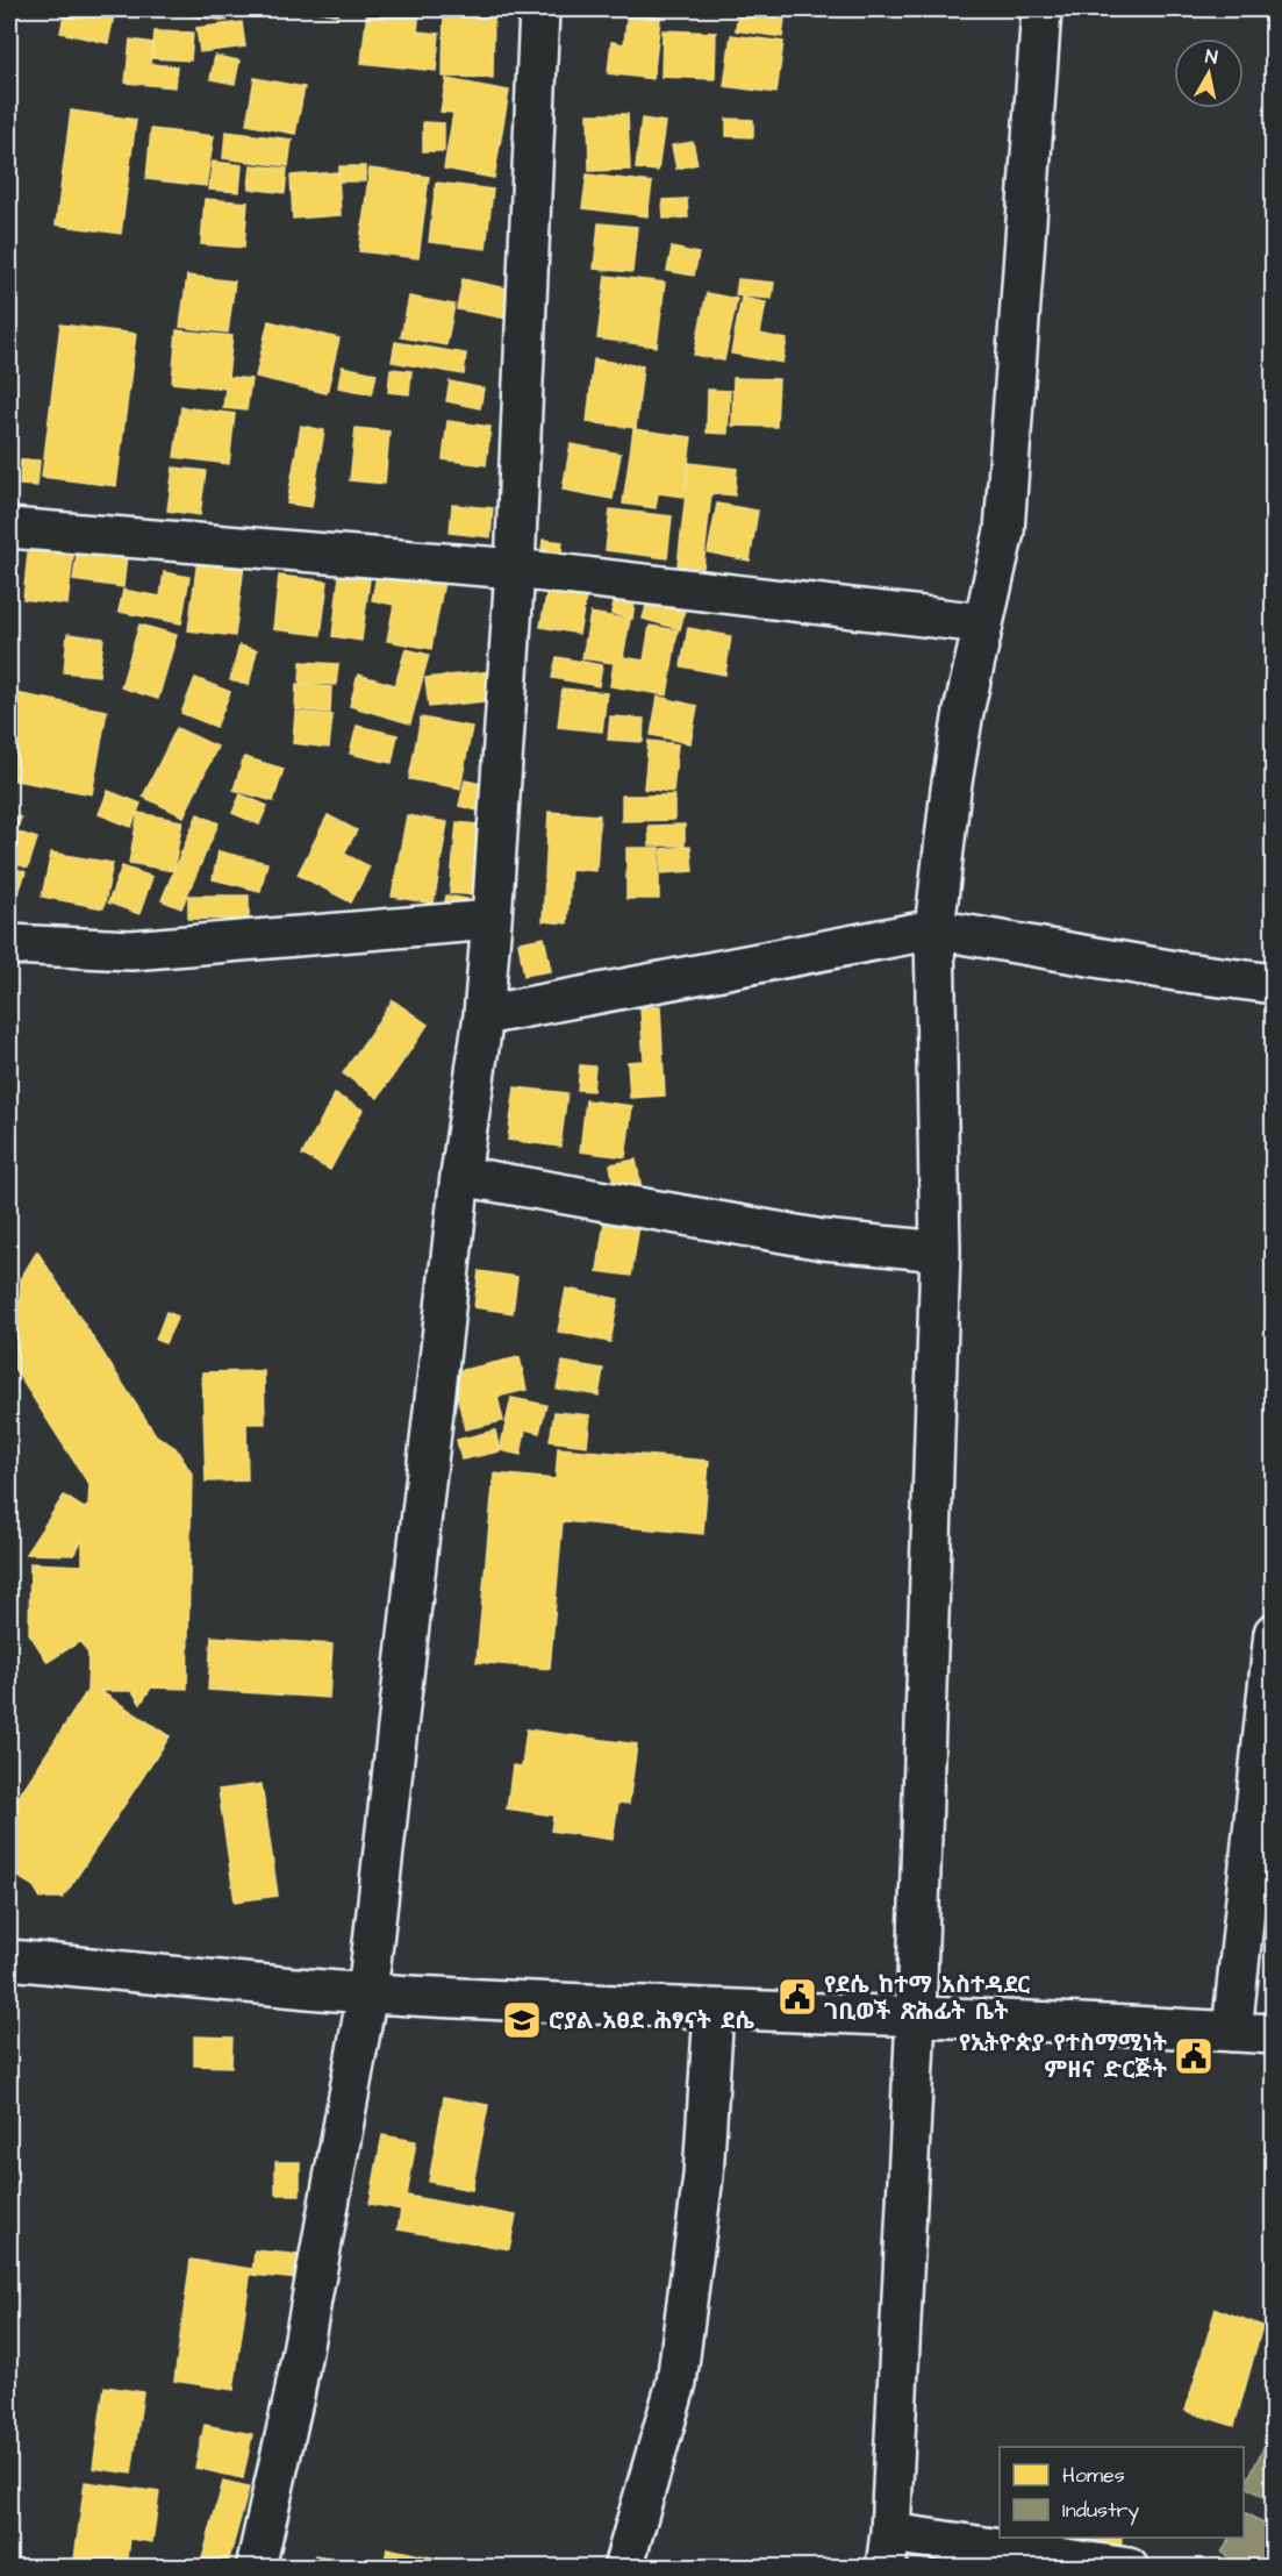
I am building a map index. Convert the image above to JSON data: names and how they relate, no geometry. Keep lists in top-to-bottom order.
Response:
{
  "places": {
    "public building": ["የደሴ ከተማ አስተዳደር ገቢወች ጽሕፊት ቤት", "የኢትዮጵያ የተስማሚነት ምዘና ድርጅት"],
    "school or university": ["ሮያል አፀደ ሕፃናት ደሴ"]
  },
  "legend": ["Homes", "Industry"],
  "north": "top"
}
